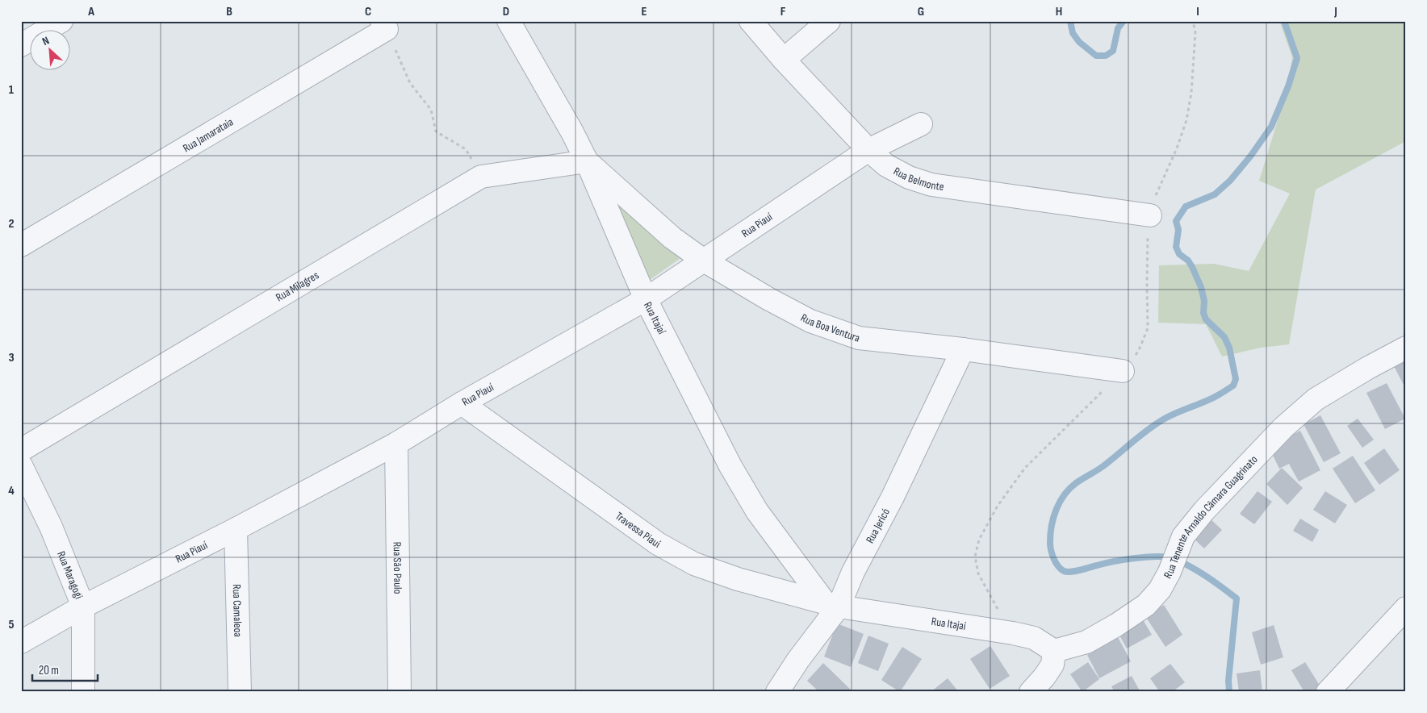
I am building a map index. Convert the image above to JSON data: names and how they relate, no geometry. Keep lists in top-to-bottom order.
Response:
{
  "streets": {
    "street": [
      "Rua Jamarataia",
      "Rua Belmonte",
      "Rua Piauí",
      "Rua Milagres",
      "Rua Itajaí",
      "Rua Boa Ventura",
      "Rua Tenente Arnaldo Câmara Guagrinato",
      "Rua Jericó",
      "Travessa Piauí",
      "Rua São Paulo",
      "Rua Maragogi",
      "Rua Camaleoa"
    ]
  },
  "crossings": [
    ["Rua Belmonte", "Rua Piauí"],
    ["Rua Piauí", "Rua Itajaí"],
    ["Rua Piauí", "Rua Boa Ventura"],
    ["Rua Piauí", "Travessa Piauí"],
    ["Rua Piauí", "Rua São Paulo"],
    ["Rua Piauí", "Rua Maragogi"],
    ["Rua Piauí", "Rua Camaleoa"],
    ["Rua Milagres", "Rua Itajaí"],
    ["Rua Milagres", "Rua Boa Ventura"],
    ["Rua Itajaí", "Rua Boa Ventura"],
    ["Rua Itajaí", "Rua Tenente Arnaldo Câmara Guagrinato"],
    ["Rua Itajaí", "Rua Jericó"],
    ["Rua Itajaí", "Travessa Piauí"],
    ["Rua Boa Ventura", "Rua Jericó"],
    ["Rua Jericó", "Travessa Piauí"]
  ],
  "scale_bar": "20 m",
  "north": "top left",
  "grid": {
    "columns": [
      "A",
      "B",
      "C",
      "D",
      "E",
      "F",
      "G",
      "H",
      "I",
      "J"
    ],
    "rows": [
      "1",
      "2",
      "3",
      "4",
      "5"
    ]
  }
}
